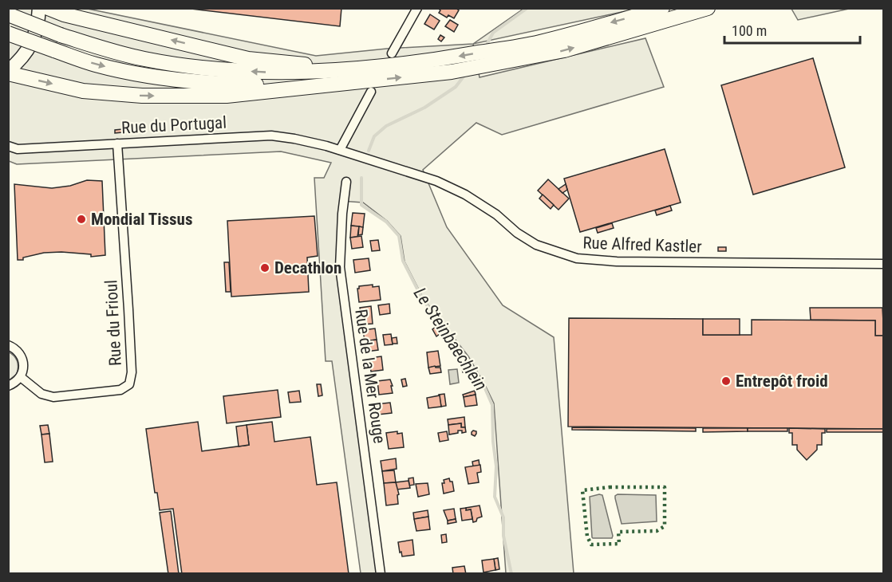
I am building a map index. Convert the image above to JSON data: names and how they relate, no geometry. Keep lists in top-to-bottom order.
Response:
{
  "streets": {
    "street": [
      "Rue du Portugal",
      "Rue Alfred Kastler",
      "Rue du Frioul",
      "Rue de la Mer Rouge"
    ]
  },
  "crossings": [
    ["Rue du Portugal", "Rue Alfred Kastler"],
    ["Rue du Portugal", "Rue du Frioul"]
  ],
  "water": ["Le Steinbaechlein"],
  "places": ["Mondial Tissus", "Decathlon", "Entrepôt froid"],
  "scale_bar": "100 m"
}
